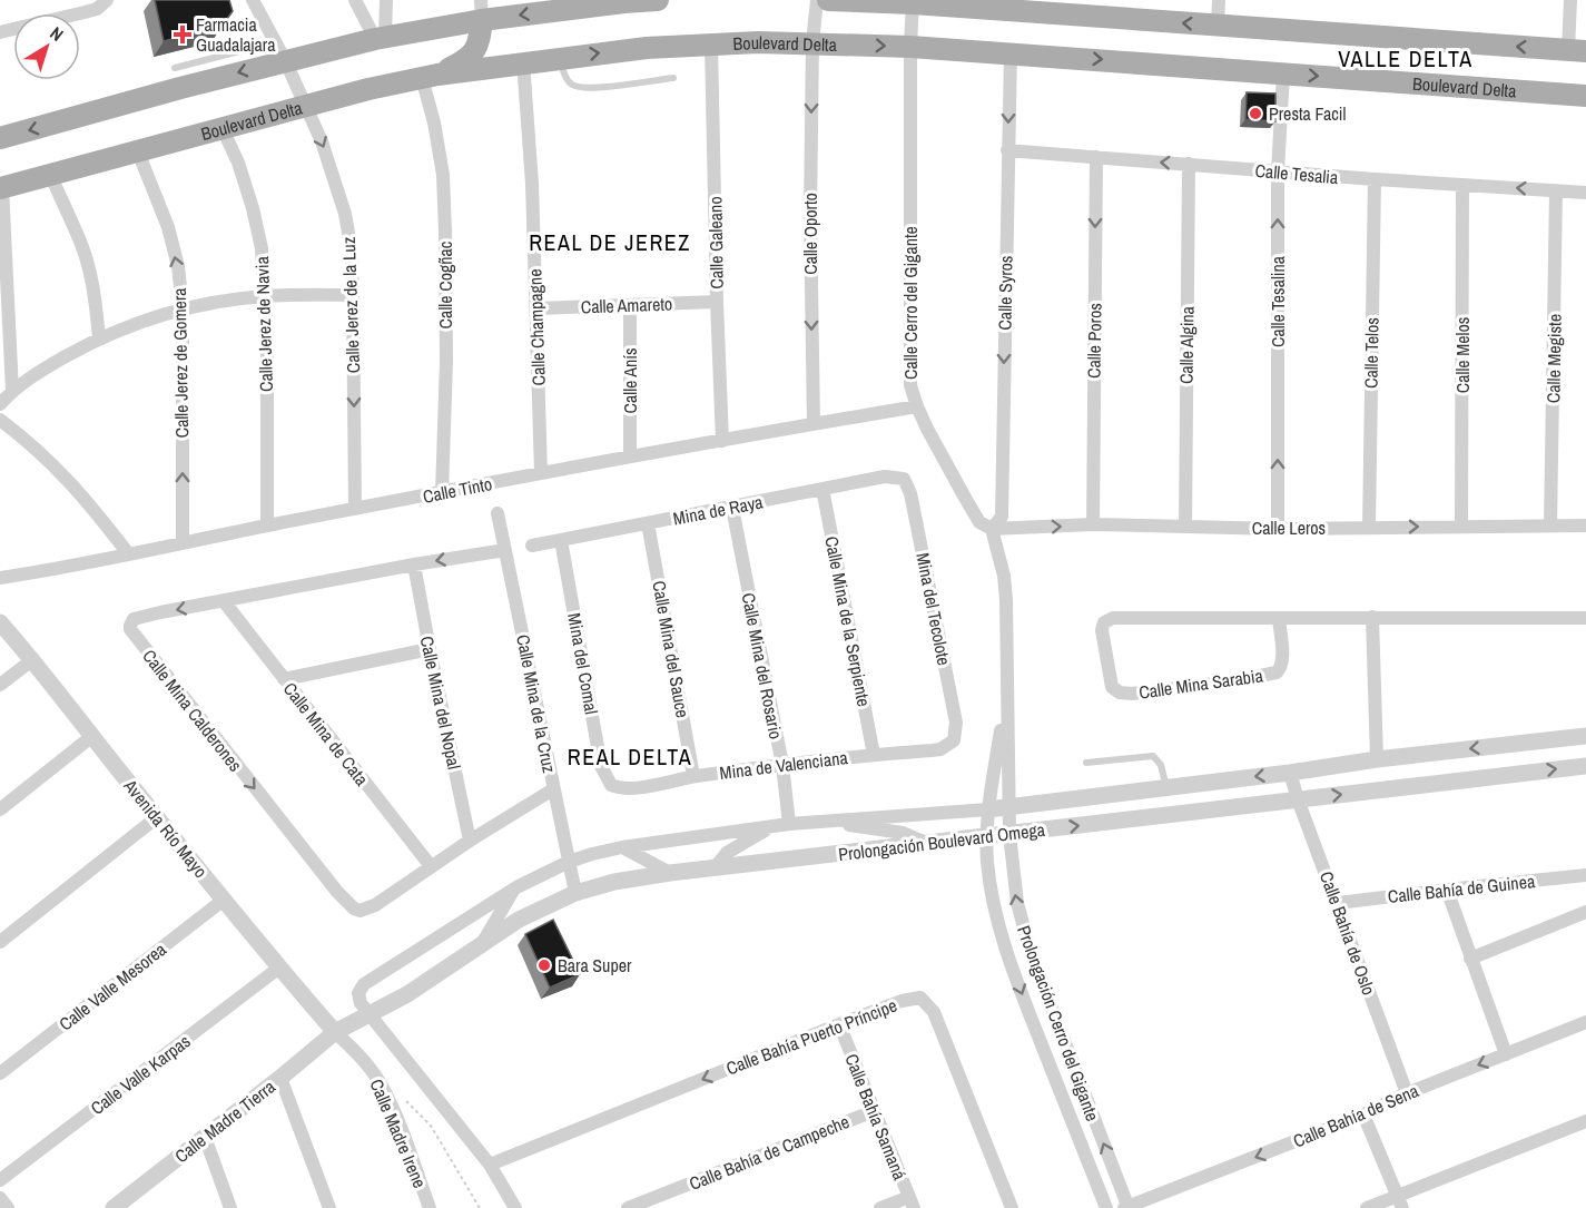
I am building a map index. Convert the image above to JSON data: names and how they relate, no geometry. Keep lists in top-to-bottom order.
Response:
{
  "streets": {
    "main road": ["Boulevard Delta"],
    "street": [
      "Calle Tesalia",
      "Calle Oporto",
      "Calle Galeano",
      "Calle Cogñac",
      "Calle Syros",
      "Calle Tesalina",
      "Calle Cerro del Gigante",
      "Calle Jerez de la Luz",
      "Calle Amareto",
      "Calle Jerez de Navia",
      "Calle Champagne",
      "Calle Poros",
      "Calle Algina",
      "Calle Telos",
      "Calle Melos",
      "Calle Megiste",
      "Calle Jerez de Gomera",
      "Calle Anís",
      "Calle Tinto",
      "Mina de Raya",
      "Calle Leros",
      "Mina del Tecolote",
      "Calle Mina de la Serpiente",
      "Calle Mina del Sauce",
      "Mina del Comal",
      "Calle Mina del Rosario",
      "Calle Mina Sarabia",
      "Calle Mina del Nopal",
      "Calle Mina de la Cruz",
      "Calle Mina Calderones",
      "Calle Mina de Cata",
      "Mina de Valenciana",
      "Avenida Río Mayo",
      "Prolongación Boulevard Omega",
      "Calle Bahía de Guinea",
      "Calle Bahía de Oslo",
      "Calle Valle Mesorea",
      "Prolongación Cerro del Gigante",
      "Calle Bahía Puerto Príncipe",
      "Calle Valle Karpas",
      "Calle Bahía de Sena",
      "Calle Bahía Samaná",
      "Calle Madre Tierra",
      "Calle Madre Irene",
      "Calle Bahía de Campeche"
    ]
  },
  "crossings": [
    ["Boulevard Delta", "Calle Oporto"],
    ["Boulevard Delta", "Calle Galeano"],
    ["Boulevard Delta", "Calle Cogñac"],
    ["Boulevard Delta", "Calle Syros"],
    ["Boulevard Delta", "Calle Tesalina"],
    ["Boulevard Delta", "Calle Cerro del Gigante"],
    ["Boulevard Delta", "Calle Jerez de la Luz"],
    ["Boulevard Delta", "Calle Jerez de Navia"],
    ["Boulevard Delta", "Calle Champagne"],
    ["Boulevard Delta", "Calle Jerez de Gomera"],
    ["Calle Tesalia", "Calle Syros"],
    ["Calle Tesalia", "Calle Tesalina"],
    ["Calle Tesalia", "Calle Poros"],
    ["Calle Tesalia", "Calle Algina"],
    ["Calle Tesalia", "Calle Telos"],
    ["Calle Tesalia", "Calle Melos"],
    ["Calle Tesalia", "Calle Megiste"],
    ["Calle Oporto", "Calle Tinto"],
    ["Calle Galeano", "Calle Amareto"],
    ["Calle Galeano", "Calle Tinto"],
    ["Calle Cogñac", "Calle Tinto"],
    ["Calle Syros", "Calle Cerro del Gigante"],
    ["Calle Syros", "Calle Leros"],
    ["Calle Tesalina", "Calle Leros"],
    ["Calle Cerro del Gigante", "Calle Tinto"],
    ["Calle Cerro del Gigante", "Calle Leros"],
    ["Calle Cerro del Gigante", "Prolongación Boulevard Omega"],
    ["Calle Cerro del Gigante", "Prolongación Cerro del Gigante"],
    ["Calle Jerez de la Luz", "Calle Tinto"],
    ["Calle Amareto", "Calle Champagne"],
    ["Calle Amareto", "Calle Anís"],
    ["Calle Jerez de Navia", "Calle Tinto"],
    ["Calle Champagne", "Calle Tinto"],
    ["Calle Poros", "Calle Leros"],
    ["Calle Algina", "Calle Leros"],
    ["Calle Telos", "Calle Leros"],
    ["Calle Melos", "Calle Leros"],
    ["Calle Megiste", "Calle Leros"],
    ["Calle Jerez de Gomera", "Calle Tinto"],
    ["Calle Anís", "Calle Tinto"],
    ["Mina de Raya", "Mina del Tecolote"],
    ["Mina de Raya", "Calle Mina de la Serpiente"],
    ["Mina de Raya", "Calle Mina del Sauce"],
    ["Mina de Raya", "Mina del Comal"],
    ["Mina de Raya", "Calle Mina del Rosario"],
    ["Mina del Tecolote", "Mina de Valenciana"],
    ["Calle Mina de la Serpiente", "Mina de Valenciana"],
    ["Calle Mina del Sauce", "Mina de Valenciana"],
    ["Mina del Comal", "Mina de Valenciana"],
    ["Calle Mina del Rosario", "Mina de Valenciana"],
    ["Calle Mina del Rosario", "Prolongación Boulevard Omega"],
    ["Calle Mina del Nopal", "Calle Mina Calderones"],
    ["Calle Mina de la Cruz", "Calle Mina Calderones"],
    ["Calle Mina de la Cruz", "Prolongación Boulevard Omega"],
    ["Calle Mina Calderones", "Calle Mina de Cata"],
    ["Avenida Río Mayo", "Prolongación Boulevard Omega"],
    ["Avenida Río Mayo", "Calle Valle Mesorea"],
    ["Avenida Río Mayo", "Calle Valle Karpas"],
    ["Avenida Río Mayo", "Calle Madre Tierra"],
    ["Avenida Río Mayo", "Calle Madre Irene"],
    ["Prolongación Boulevard Omega", "Calle Bahía de Oslo"],
    ["Prolongación Boulevard Omega", "Prolongación Cerro del Gigante"],
    ["Prolongación Boulevard Omega", "Calle Madre Tierra"],
    ["Prolongación Boulevard Omega", "Calle Madre Irene"],
    ["Calle Bahía de Guinea", "Calle Bahía de Oslo"],
    ["Calle Bahía de Oslo", "Calle Bahía de Sena"],
    ["Prolongación Cerro del Gigante", "Calle Bahía de Sena"],
    ["Calle Bahía Puerto Príncipe", "Calle Bahía Samaná"],
    ["Calle Bahía Samaná", "Calle Bahía de Campeche"],
    ["Calle Madre Tierra", "Calle Madre Irene"]
  ],
  "one_way": [
    "Calle Oporto",
    "Calle Syros",
    "Calle Tesalina",
    "Calle Jerez de la Luz",
    "Calle Poros",
    "Calle Bahía Puerto Príncipe"
  ],
  "districts": ["VALLE DELTA", "REAL DE JEREZ", "REAL DELTA"],
  "places": {
    "health": ["Farmacia Guadalajara"],
    "other": ["Presta Facil", "Bara Super"]
  },
  "north": "top right"
}
